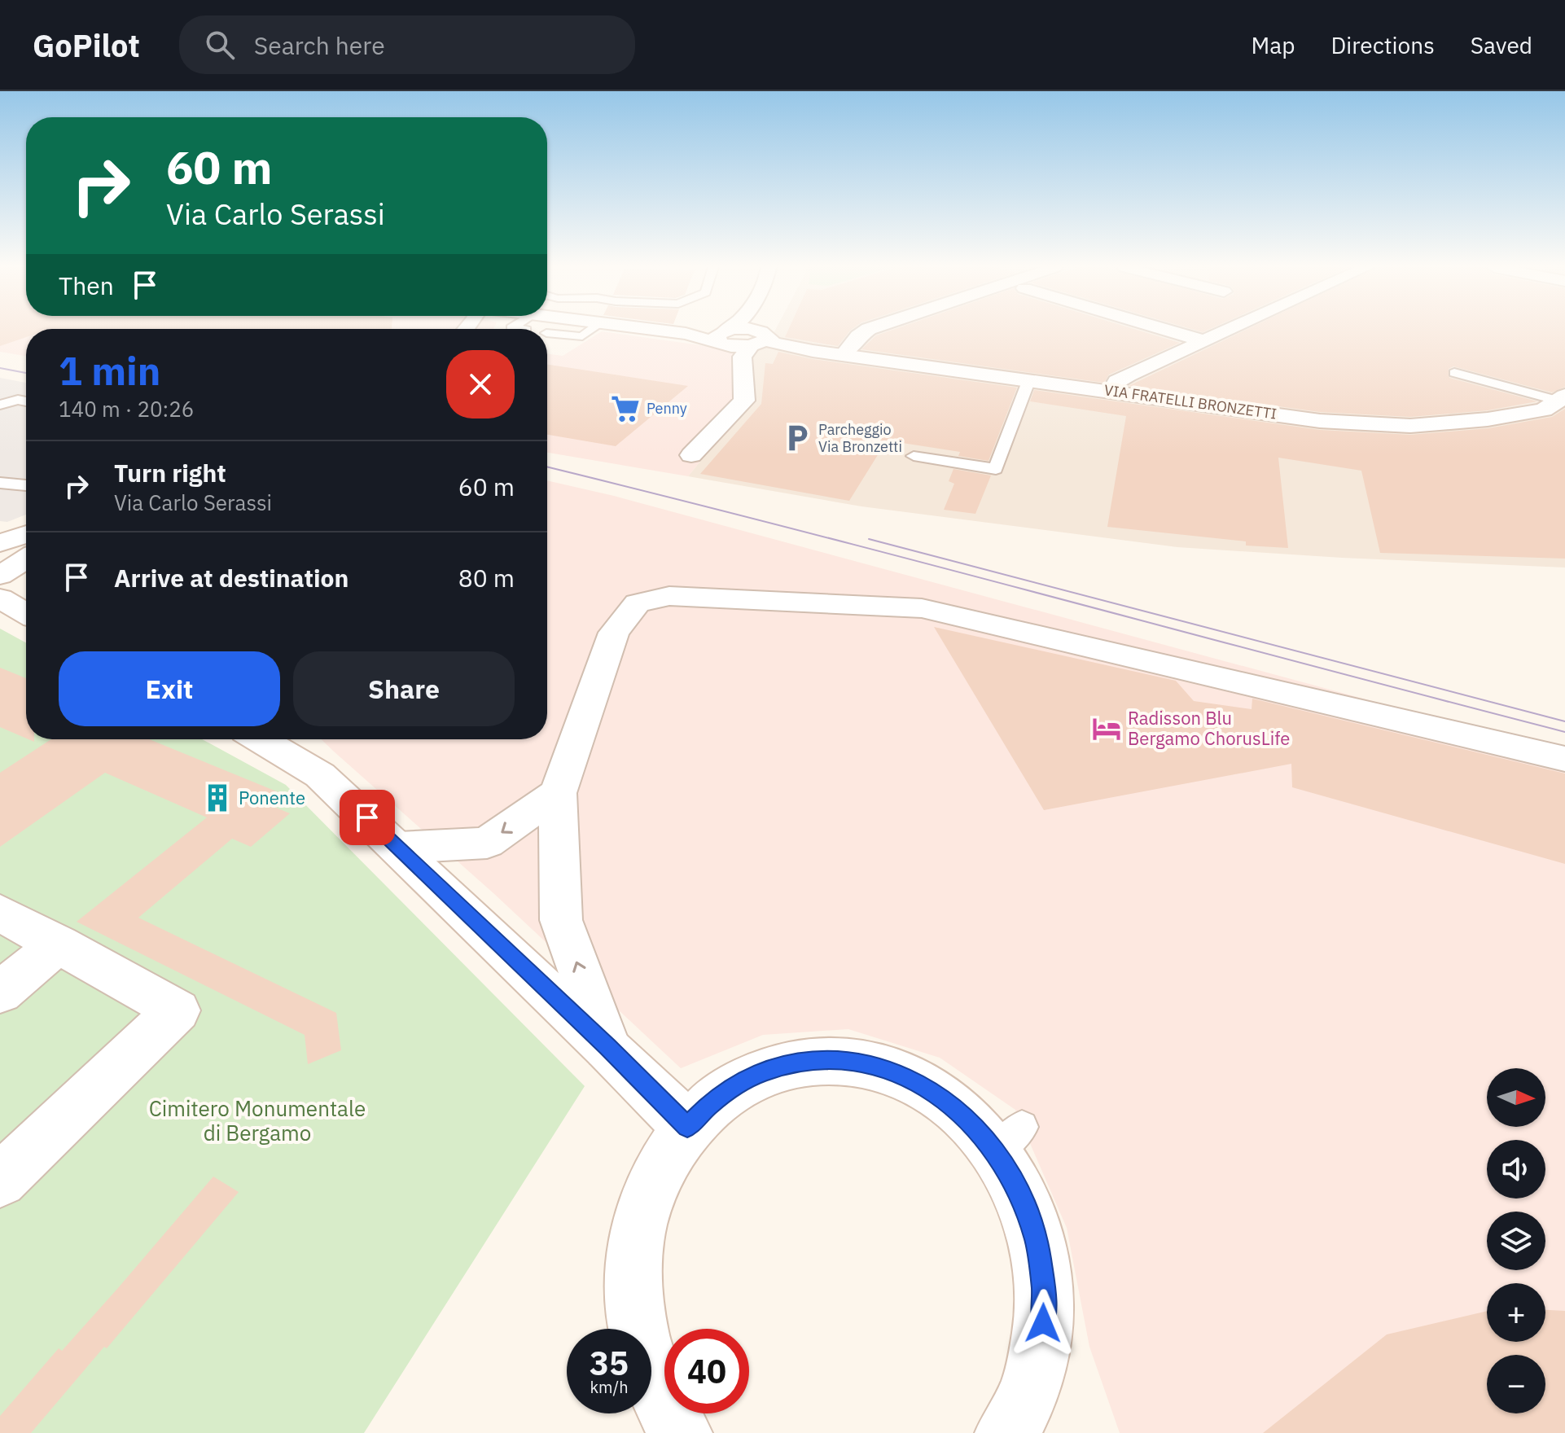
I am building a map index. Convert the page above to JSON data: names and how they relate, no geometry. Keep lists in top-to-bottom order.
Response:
{
  "streets": {
    "street": ["VIA FRATELLI BRONZETTI"]
  },
  "parks": ["Cimitero Monumentale di Bergamo"],
  "places": {
    "supermarket": ["Penny"],
    "parking": ["Parcheggio Via Bronzetti"],
    "hotel": ["Radisson Blu Bergamo ChorusLife"],
    "building": ["Ponente"]
  },
  "north": "right",
  "page": {
    "header": "GoPilot",
    "search": "Search here",
    "nav": ["Map", "Directions", "Saved"],
    "turn": ["60 m", "Via Carlo Serassi"],
    "then": "Then",
    "heading": ["1 min", "140 m · 20:26"],
    "list": [
      {
        "name": "Turn right",
        "note": "Via Carlo Serassi",
        "value": "60 m"
      },
      {
        "name": "Arrive at destination",
        "value": "80 m"
      }
    ],
    "buttons": ["Exit", "Share"],
    "map_buttons": ["+", "−"],
    "speed": "35 km/h",
    "limit": "40"
  }
}
